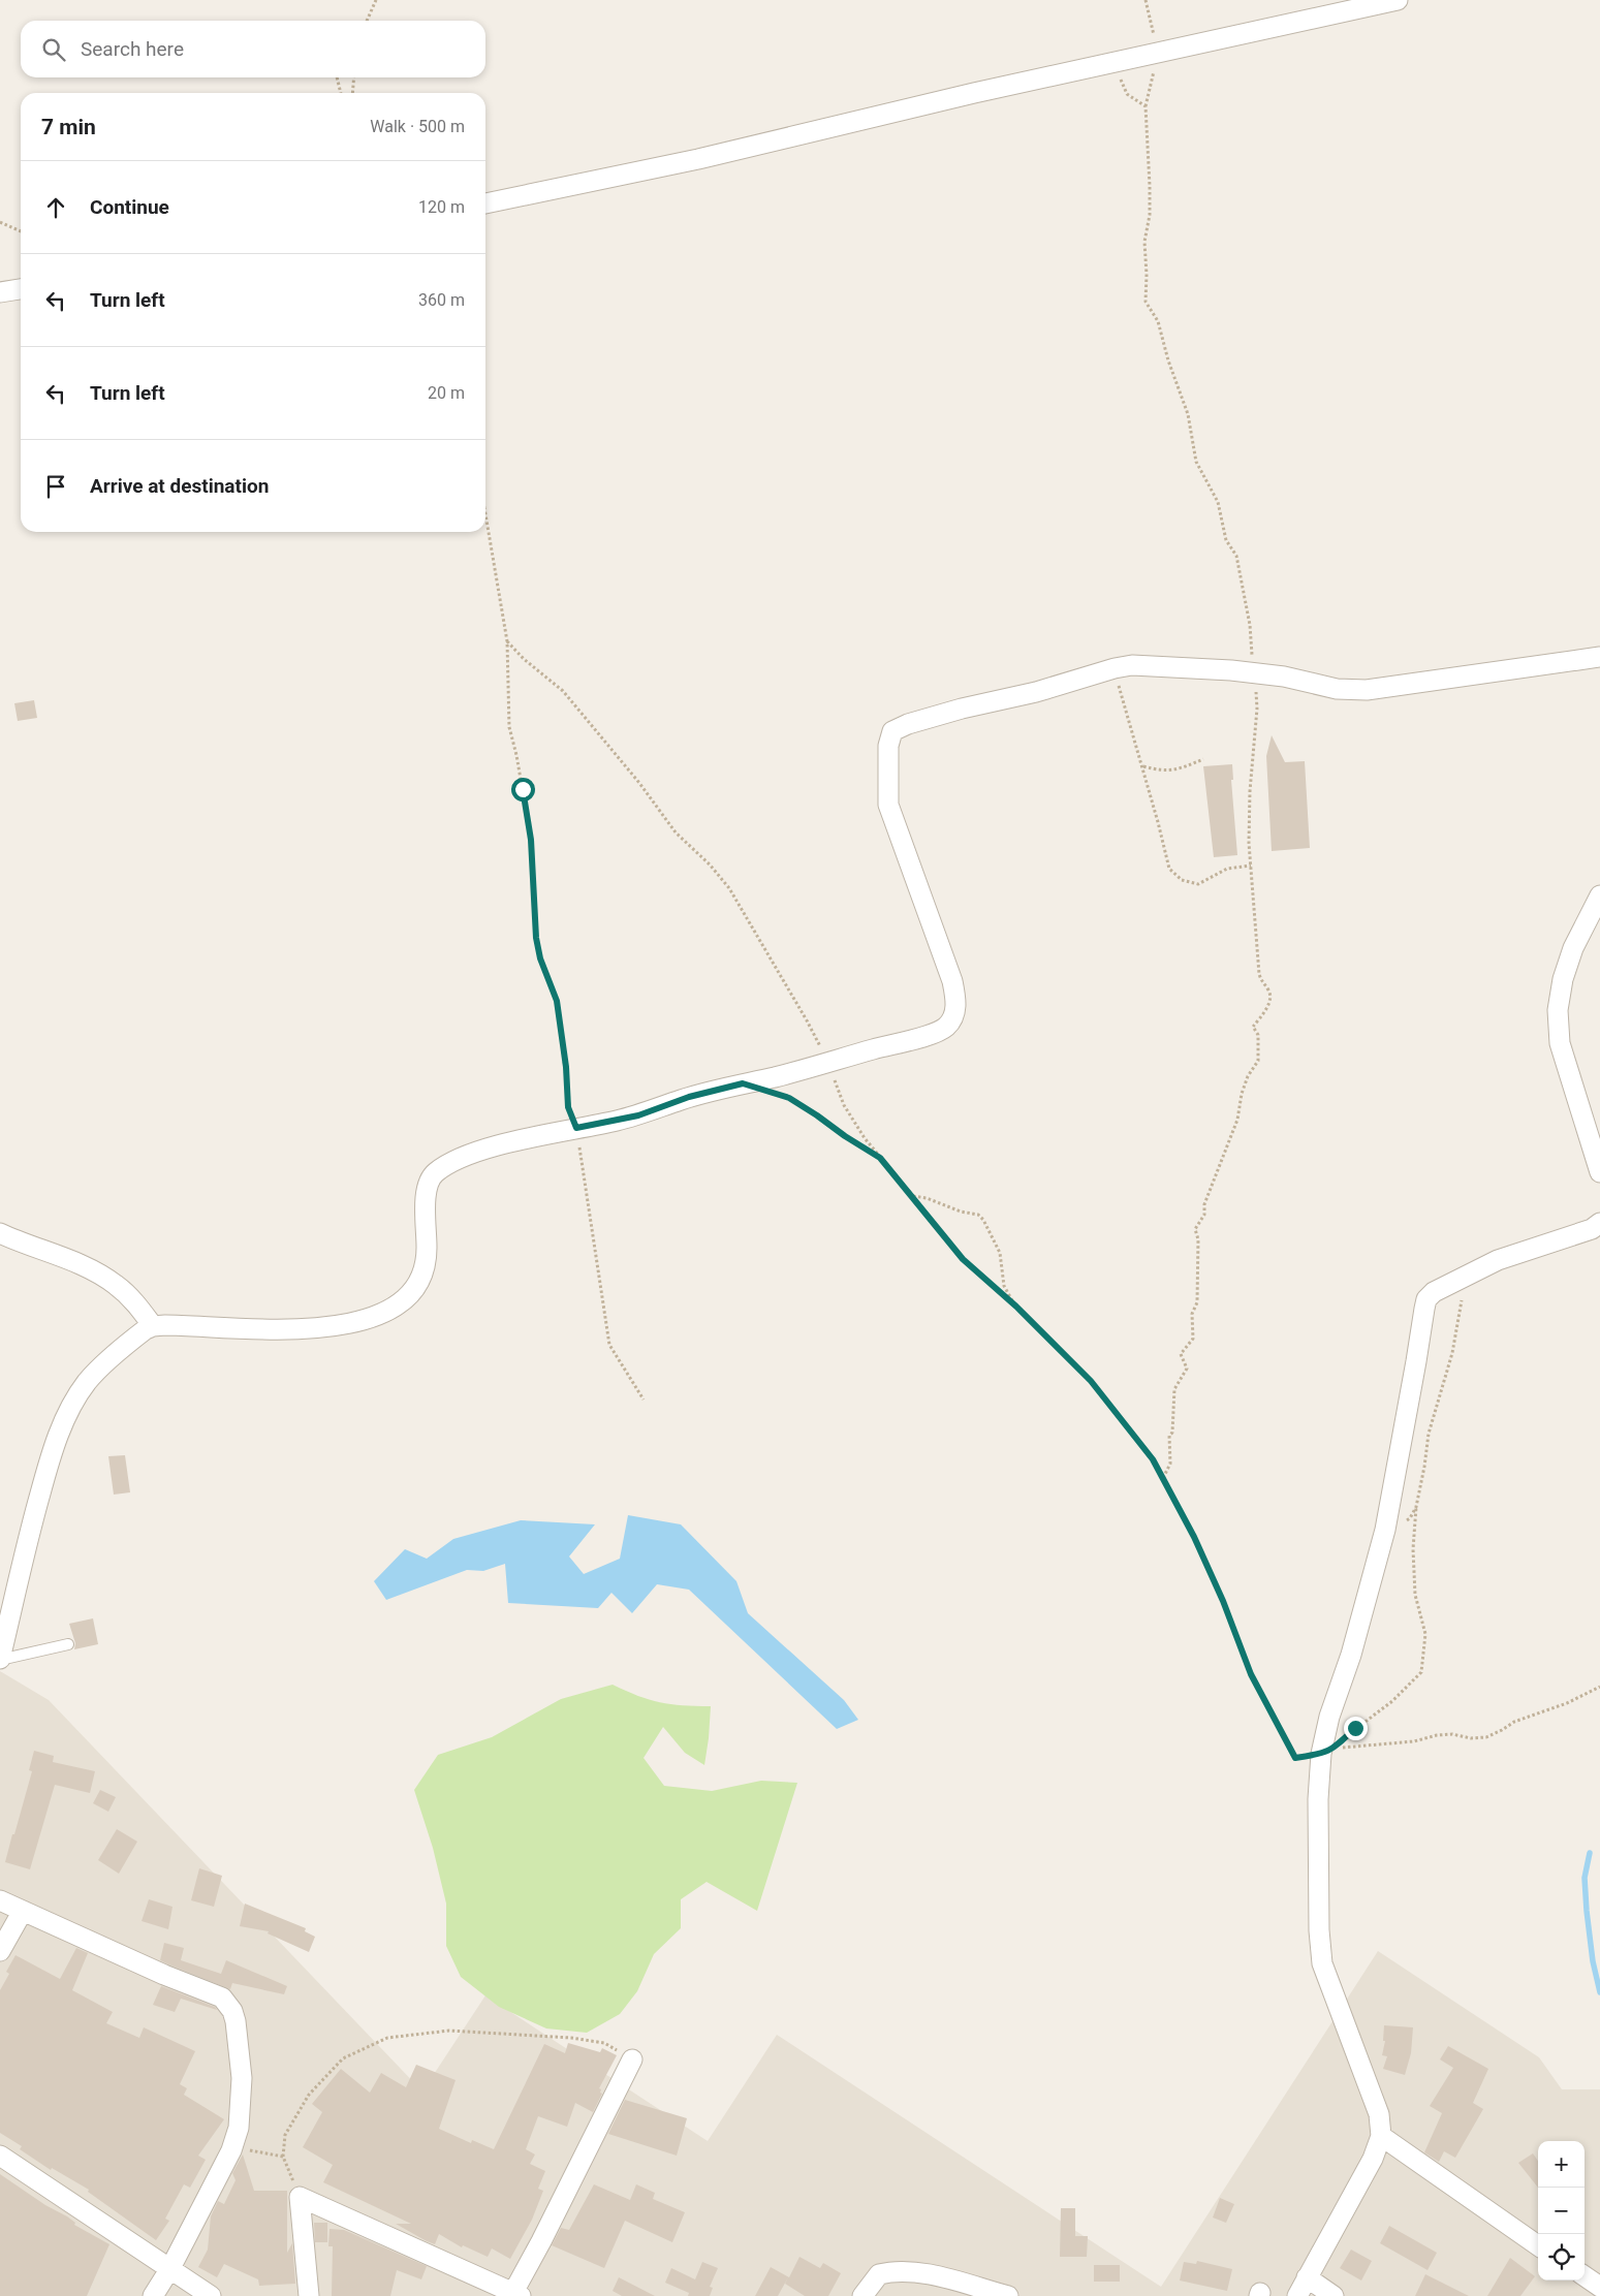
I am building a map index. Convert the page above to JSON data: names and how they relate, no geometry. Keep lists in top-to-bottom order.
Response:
{
  "page": {
    "search": "Search here",
    "heading": ["7 min", "Walk · 500 m"],
    "list": [
      ["Continue", "120 m"],
      ["Turn left", "360 m"],
      ["Turn left", "20 m"],
      "Arrive at destination"
    ],
    "map_buttons": ["+", "−"]
  }
}
